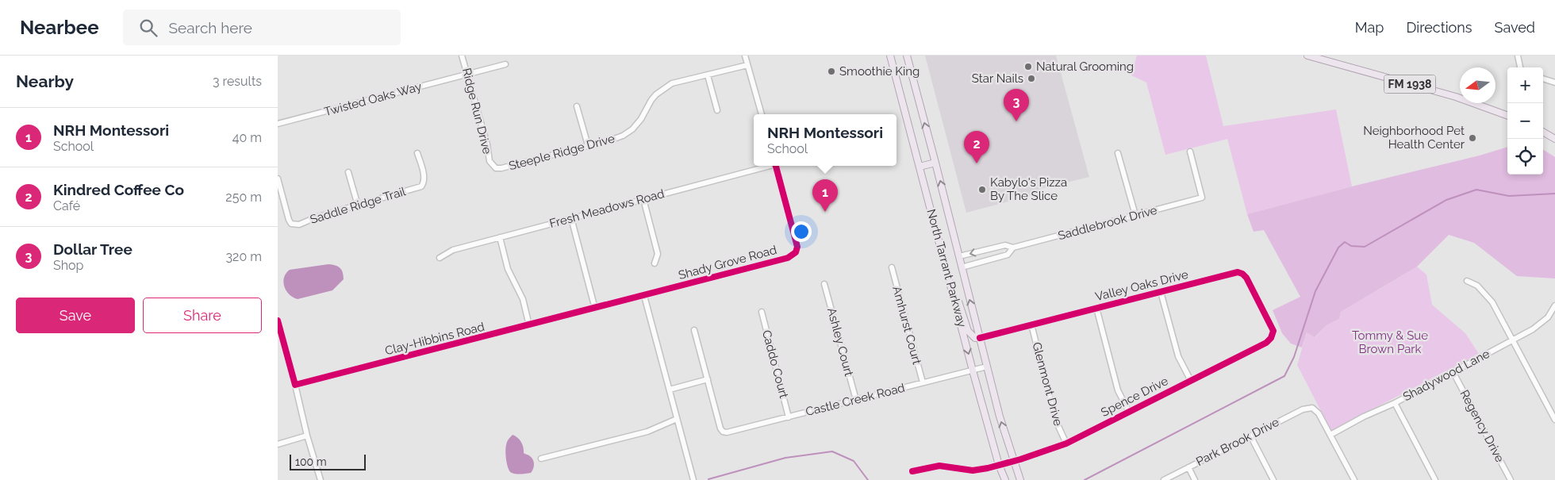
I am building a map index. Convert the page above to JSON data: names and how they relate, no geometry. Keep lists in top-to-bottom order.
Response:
{
  "streets": {
    "main road": ["FM 1938", "North Tarrant Parkway"],
    "street": [
      "Twisted Oaks Way",
      "Ridge Run Drive",
      "Steeple Ridge Drive",
      "Saddle Ridge Trail",
      "Fresh Meadows Road",
      "Saddlebrook Drive",
      "Shady Grove Road",
      "Valley Oaks Drive",
      "Amhurst Court",
      "Clay-Hibbins Road",
      "Ashley Court",
      "Caddo Court",
      "Shadywood Lane",
      "Glenmont Drive",
      "Spence Drive",
      "Castle Creek Road",
      "Regency Drive",
      "Park Brook Drive"
    ]
  },
  "crossings": [
    ["Twisted Oaks Way", "Ridge Run Drive"],
    ["Ridge Run Drive", "Steeple Ridge Drive"],
    ["Saddlebrook Drive", "North Tarrant Parkway"],
    ["Shady Grove Road", "Clay-Hibbins Road"],
    ["North Tarrant Parkway", "Valley Oaks Drive"],
    ["North Tarrant Parkway", "Spence Drive"],
    ["North Tarrant Parkway", "Castle Creek Road"],
    ["Valley Oaks Drive", "Glenmont Drive"],
    ["Valley Oaks Drive", "Spence Drive"],
    ["Amhurst Court", "Castle Creek Road"],
    ["Ashley Court", "Castle Creek Road"],
    ["Caddo Court", "Castle Creek Road"],
    ["Shadywood Lane", "Regency Drive"],
    ["Shadywood Lane", "Park Brook Drive"],
    ["Glenmont Drive", "Spence Drive"]
  ],
  "parks": ["Tommy & Sue Brown Park"],
  "places": [
    "Natural Grooming",
    "Smoothie King",
    "Star Nails",
    "Neighborhood Pet Health Center",
    "Kabylo's Pizza By The Slice"
  ],
  "scale_bar": "100 m",
  "north": "left",
  "page": {
    "header": "Nearbee",
    "search": "Search here",
    "nav": ["Map", "Directions", "Saved"],
    "heading": ["Nearby", "3 results"],
    "map_buttons": ["+", "−"],
    "pins": ["3", "2", "1"],
    "list": [
      {
        "mark": "1",
        "name": "NRH Montessori",
        "note": "School",
        "value": "40 m"
      },
      {
        "mark": "2",
        "name": "Kindred Coffee Co",
        "note": "Café",
        "value": "250 m"
      },
      {
        "mark": "3",
        "name": "Dollar Tree",
        "note": "Shop",
        "value": "320 m"
      }
    ],
    "popup": ["NRH Montessori", "School"],
    "buttons": ["Save", "Share"],
    "scale": "100 m"
  }
}
